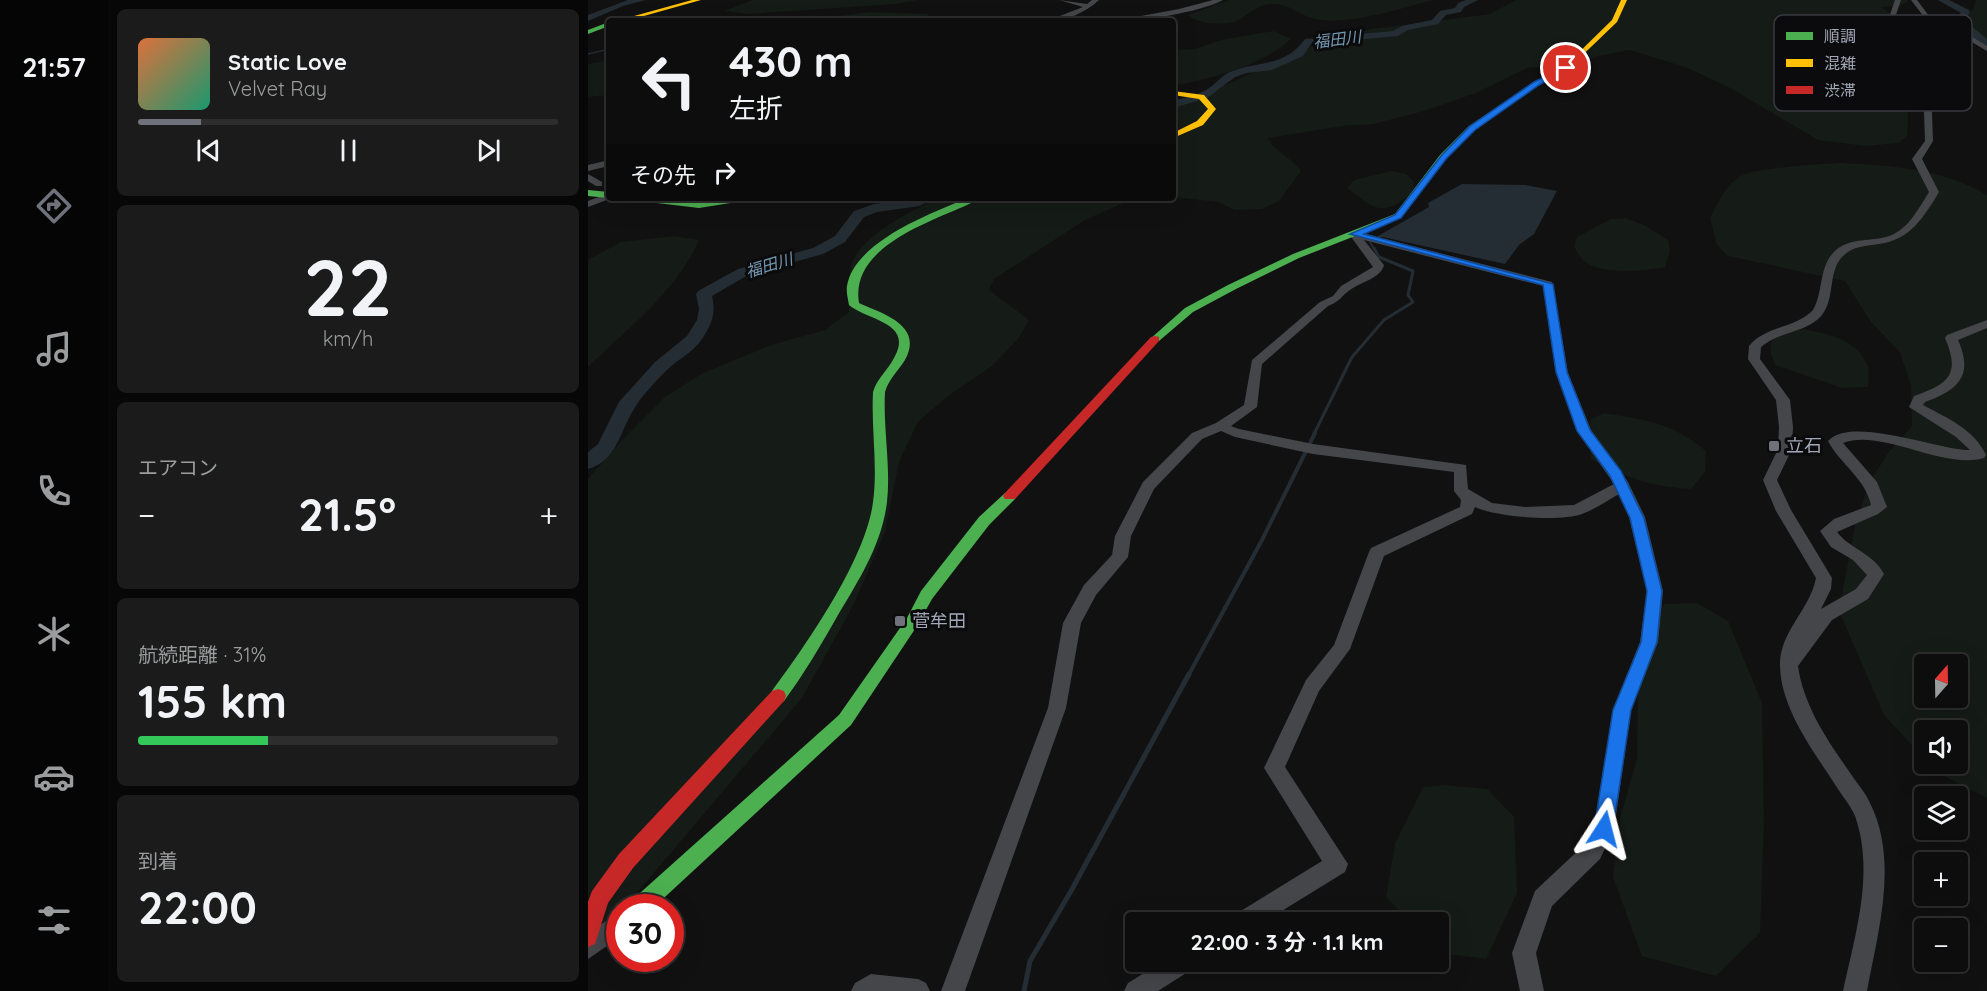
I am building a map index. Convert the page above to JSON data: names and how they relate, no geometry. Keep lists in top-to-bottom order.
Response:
{
  "water": ["福田川"],
  "places": {
    "transit": ["立石", "菅牟田"]
  },
  "legend": ["順調", "混雑", "渋滞"],
  "north": "top",
  "page": {
    "tabs": "21:57",
    "turn": ["430 m", "左折"],
    "song": ["Static Love", "Velvet Ray"],
    "then": "その先",
    "tile": [
      ["22", "km/h"],
      "エアコン",
      ["航続距離 · 31%", "155 km"],
      ["到着", "22:00"]
    ],
    "heat": ["−", "21.5°", "+"],
    "map_buttons": ["+", "−"],
    "limit": "30",
    "trip": "22:00 · 3 分 · 1.1 km"
  }
}
